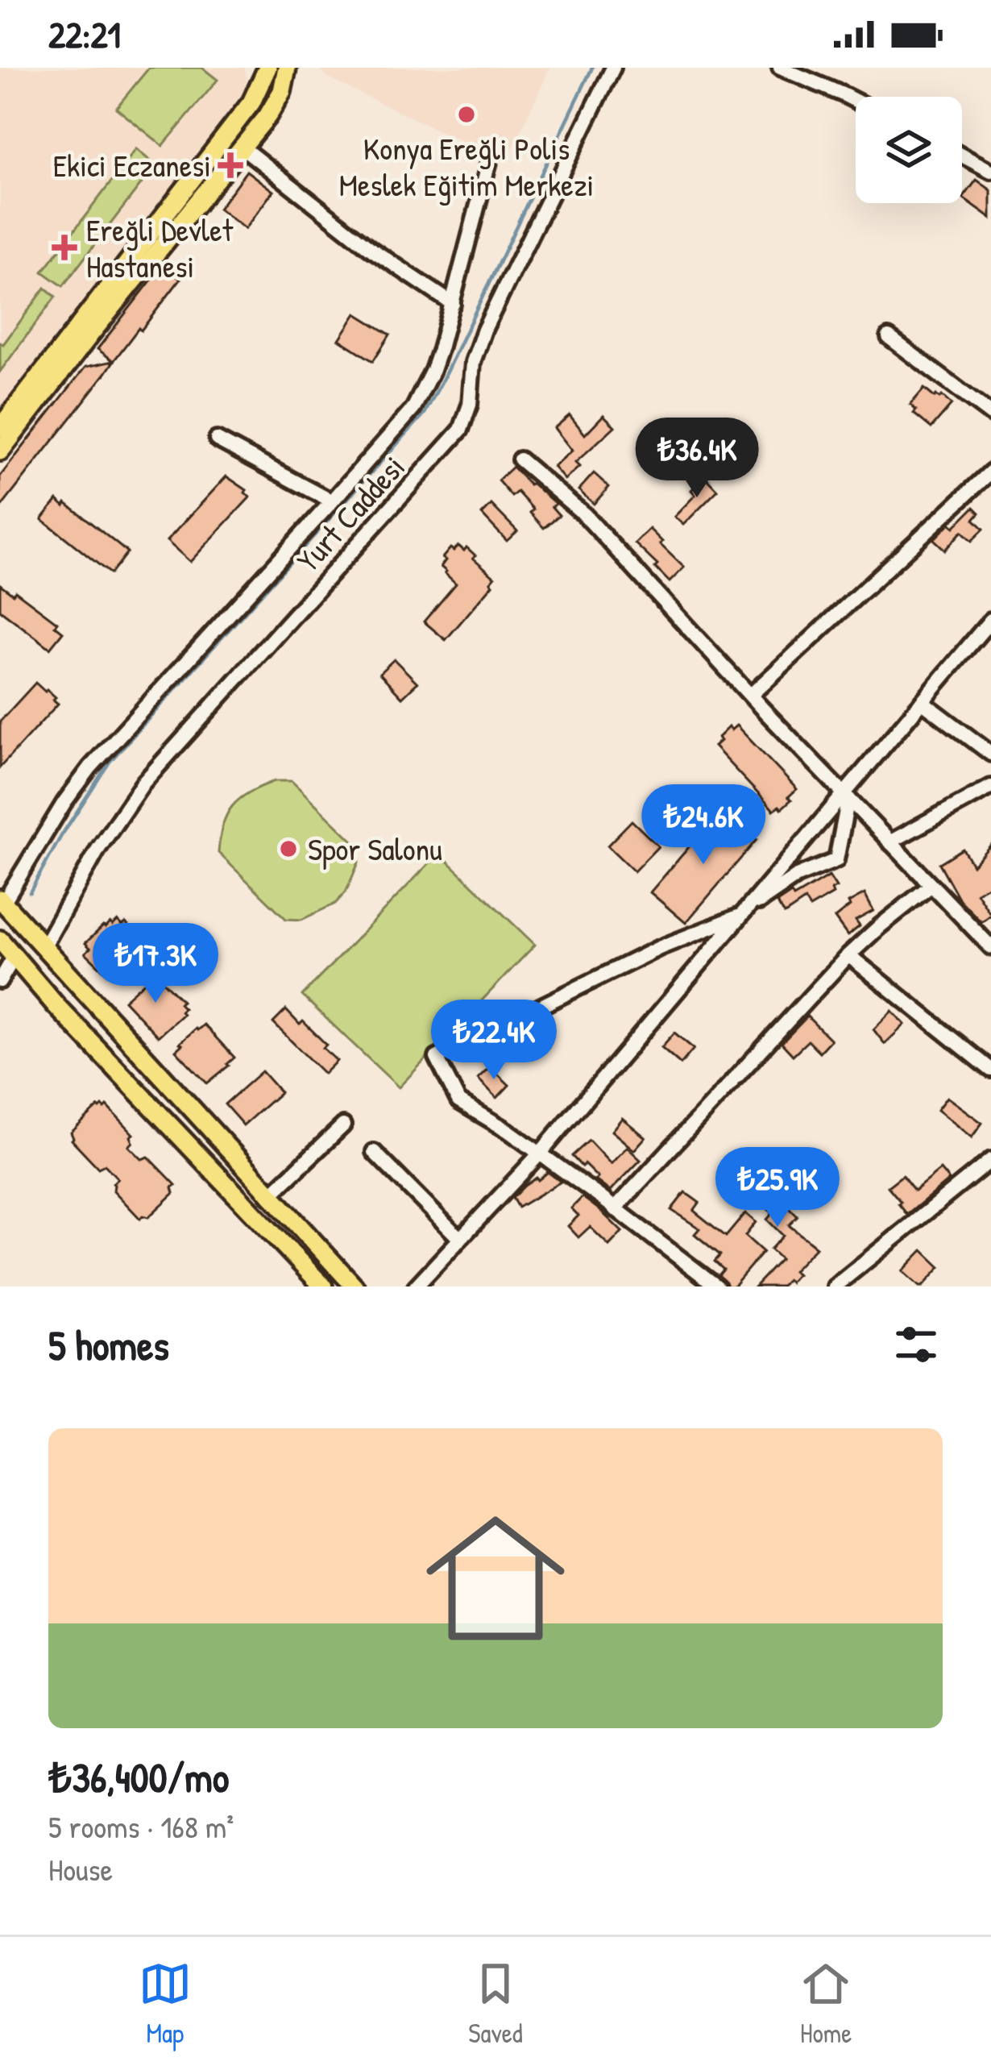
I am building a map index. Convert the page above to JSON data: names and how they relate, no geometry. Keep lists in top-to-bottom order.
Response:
{
  "streets": {
    "street": ["Yurt Caddesi"]
  },
  "places": {
    "other": ["Konya Ereğli Polis Meslek Eğitim Merkezi", "Spor Salonu"],
    "health": ["Ekici Eczanesi", "Ereğli Devlet Hastanesi"]
  },
  "page": {
    "status": "22:21",
    "price": [
      "₺36.4K",
      "₺24.6K",
      "₺17.3K",
      "₺22.4K",
      "₺25.9K"
    ],
    "heading": "5 homes",
    "list": [
      {
        "name": "₺36,400/mo",
        "note": "5 rooms · 168 m² · House"
      }
    ],
    "tabs": ["Map", "Saved", "Home"]
  }
}
